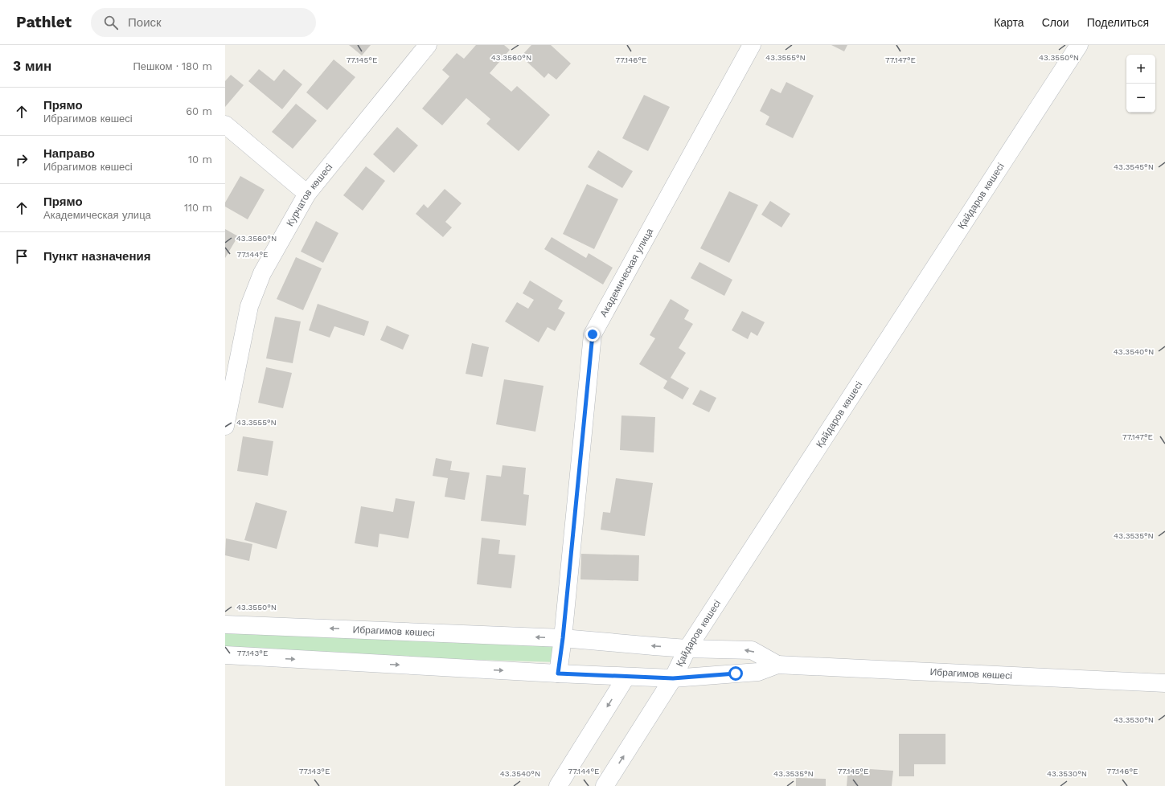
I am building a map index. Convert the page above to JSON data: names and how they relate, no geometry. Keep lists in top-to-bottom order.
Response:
{
  "streets": {
    "street": [
      "Курчатов көшесі",
      "Қайдаров көшесі",
      "Академическая улица",
      "Ибрагимов көшесі"
    ]
  },
  "crossings": [
    ["Қайдаров көшесі", "Ибрагимов көшесі"],
    ["Академическая улица", "Ибрагимов көшесі"]
  ],
  "page": {
    "header": "Pathlet",
    "search": "Поиск",
    "nav": ["Карта", "Слои", "Поделиться"],
    "heading": ["3 мин", "Пешком · 180 m"],
    "map_buttons": ["+", "−"],
    "list": [
      ["Прямо", "Ибрагимов көшесі", "60 m"],
      ["Направо", "Ибрагимов көшесі", "10 m"],
      ["Прямо", "Академическая улица", "110 m"],
      "Пункт назначения"
    ]
  },
  "coordinates": [
    "43.3560°N",
    "43.3555°N",
    "43.3550°N",
    "77.145°E",
    "77.146°E",
    "77.147°E",
    "43.3545°N",
    "77.144°E",
    "43.3540°N",
    "43.3535°N",
    "77.143°E",
    "43.3530°N"
  ]
}
